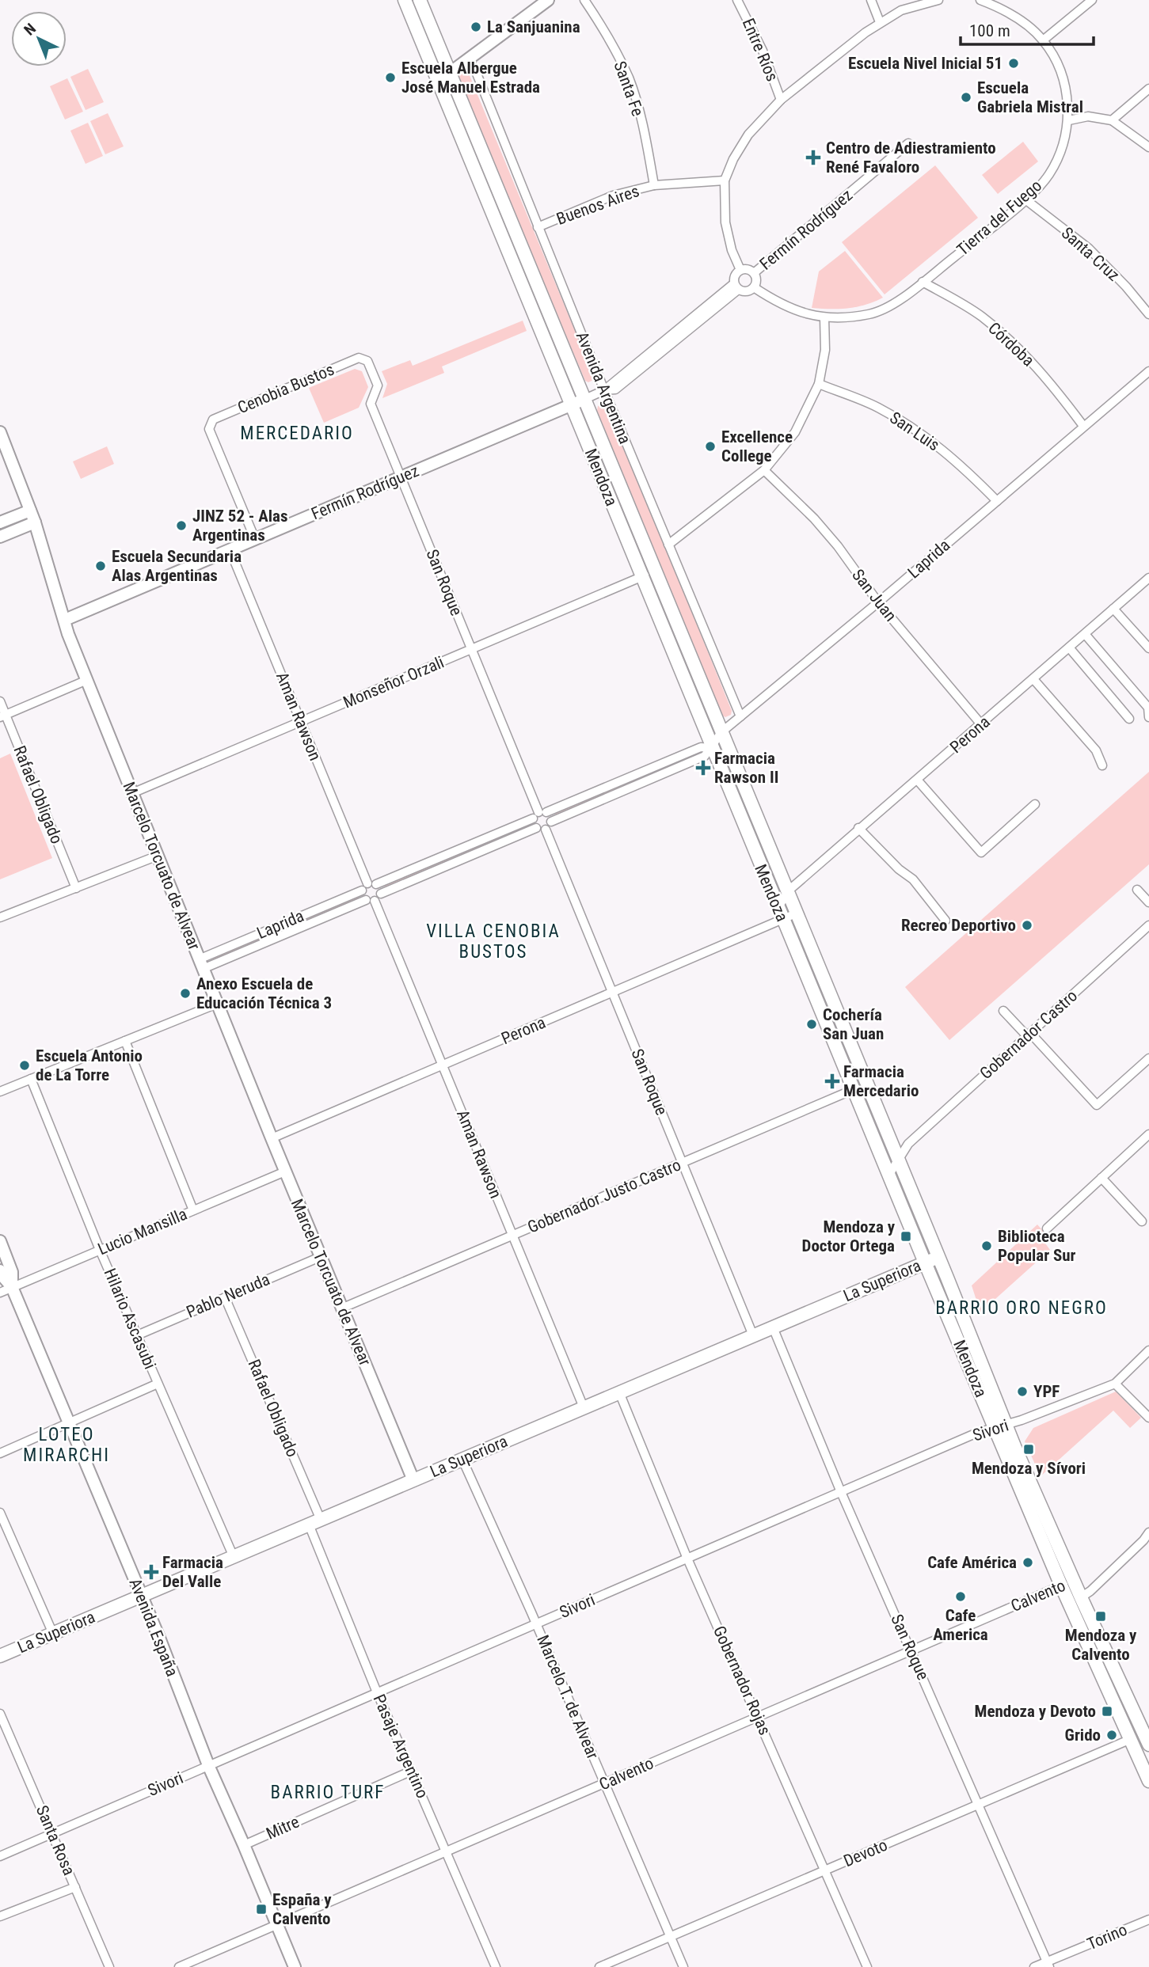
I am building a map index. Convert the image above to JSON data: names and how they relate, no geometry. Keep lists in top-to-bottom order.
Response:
{
  "streets": {
    "main road": ["Mendoza", "La Superiora"],
    "street": [
      "Entre Ríos",
      "Santa Fe",
      "Buenos Aires",
      "Tierra del Fuego",
      "Fermín Rodríguez",
      "Santa Cruz",
      "Córdoba",
      "Avenida Argentina",
      "Cenobia Bustos",
      "San Luis",
      "Laprida",
      "San Roque",
      "San Juan",
      "Monseñor Orzali",
      "Aman Rawson",
      "Perona",
      "Rafael Obligado",
      "Marcelo Torcuato de Alvear",
      "Gobernador Castro",
      "Gobernador Justo Castro",
      "Lucio Mansilla",
      "Pablo Neruda",
      "Hilario Ascasubi",
      "Sivori",
      "Calvento",
      "Avenida España",
      "Gobernador Rojas",
      "Marcelo T. de Alvear",
      "Pasaje Argentino",
      "Mitre",
      "Santa Rosa",
      "Devoto",
      "Torino"
    ]
  },
  "crossings": [
    ["Santa Fe", "Buenos Aires"],
    ["Buenos Aires", "Avenida Argentina"],
    ["Tierra del Fuego", "Fermín Rodríguez"],
    ["Tierra del Fuego", "Santa Cruz"],
    ["Tierra del Fuego", "Córdoba"],
    ["Fermín Rodríguez", "Avenida Argentina"],
    ["Fermín Rodríguez", "Cenobia Bustos"],
    ["Fermín Rodríguez", "Mendoza"],
    ["Fermín Rodríguez", "San Roque"],
    ["Fermín Rodríguez", "Aman Rawson"],
    ["Fermín Rodríguez", "Marcelo Torcuato de Alvear"],
    ["Córdoba", "Laprida"],
    ["Avenida Argentina", "Laprida"],
    ["Cenobia Bustos", "San Roque"],
    ["San Luis", "Laprida"],
    ["Mendoza", "Laprida"],
    ["Mendoza", "Monseñor Orzali"],
    ["Mendoza", "Perona"],
    ["Mendoza", "Gobernador Castro"],
    ["Mendoza", "Gobernador Justo Castro"],
    ["Mendoza", "La Superiora"],
    ["Mendoza", "Sivori"],
    ["Mendoza", "Calvento"],
    ["Mendoza", "Devoto"],
    ["Laprida", "San Roque"],
    ["Laprida", "San Juan"],
    ["Laprida", "Aman Rawson"],
    ["Laprida", "Marcelo Torcuato de Alvear"],
    ["San Roque", "Monseñor Orzali"],
    ["San Roque", "Perona"],
    ["San Roque", "Gobernador Justo Castro"],
    ["San Roque", "La Superiora"],
    ["San Roque", "Sivori"],
    ["San Roque", "Calvento"],
    ["San Roque", "Devoto"],
    ["San Roque", "Torino"],
    ["San Juan", "Perona"],
    ["Monseñor Orzali", "Aman Rawson"],
    ["Monseñor Orzali", "Marcelo Torcuato de Alvear"],
    ["Aman Rawson", "Perona"],
    ["Aman Rawson", "Gobernador Justo Castro"],
    ["Aman Rawson", "La Superiora"],
    ["Perona", "Marcelo Torcuato de Alvear"],
    ["Rafael Obligado", "La Superiora"],
    ["Rafael Obligado", "Pablo Neruda"],
    ["Marcelo Torcuato de Alvear", "Gobernador Justo Castro"],
    ["Marcelo Torcuato de Alvear", "Lucio Mansilla"],
    ["Marcelo Torcuato de Alvear", "La Superiora"],
    ["Marcelo Torcuato de Alvear", "Pablo Neruda"],
    ["Lucio Mansilla", "Hilario Ascasubi"],
    ["Lucio Mansilla", "Avenida España"],
    ["La Superiora", "Hilario Ascasubi"],
    ["La Superiora", "Avenida España"],
    ["La Superiora", "Gobernador Rojas"],
    ["La Superiora", "Marcelo T. de Alvear"],
    ["La Superiora", "Pasaje Argentino"],
    ["Pablo Neruda", "Hilario Ascasubi"],
    ["Sivori", "Avenida España"],
    ["Sivori", "Gobernador Rojas"],
    ["Sivori", "Marcelo T. de Alvear"],
    ["Sivori", "Pasaje Argentino"],
    ["Sivori", "Santa Rosa"],
    ["Calvento", "Avenida España"],
    ["Calvento", "Gobernador Rojas"],
    ["Calvento", "Marcelo T. de Alvear"],
    ["Calvento", "Pasaje Argentino"],
    ["Avenida España", "Mitre"],
    ["Gobernador Rojas", "Devoto"],
    ["Marcelo T. de Alvear", "Devoto"],
    ["Pasaje Argentino", "Mitre"]
  ],
  "districts": [
    "MERCEDARIO",
    "VILLA CENOBIA BUSTOS",
    "BARRIO ORO NEGRO",
    "LOTEO MIRARCHI",
    "BARRIO TURF"
  ],
  "places": {
    "other": [
      "La Sanjuanina",
      "Escuela Nivel Inicial 51",
      "Escuela Albergue José Manuel Estrada",
      "Escuela Gabriela Mistral",
      "Excellence College",
      "JINZ 52 - Alas Argentinas",
      "Escuela Secundaria Alas Argentinas",
      "Recreo Deportivo",
      "Anexo Escuela de Educación Técnica 3",
      "Cochería San Juan",
      "Escuela Antonio de La Torre",
      "Biblioteca Popular Sur",
      "YPF",
      "Cafe América",
      "Cafe America",
      "Grido"
    ],
    "health": [
      "Centro de Adiestramiento René Favaloro",
      "Farmacia Rawson II",
      "Farmacia Mercedario",
      "Farmacia Del Valle"
    ],
    "transit": [
      "Mendoza y Doctor Ortega",
      "Mendoza y Sívori",
      "Mendoza y Calvento",
      "Mendoza y Devoto",
      "España y Calvento"
    ]
  },
  "scale_bar": "100 m",
  "north": "top left"
}
